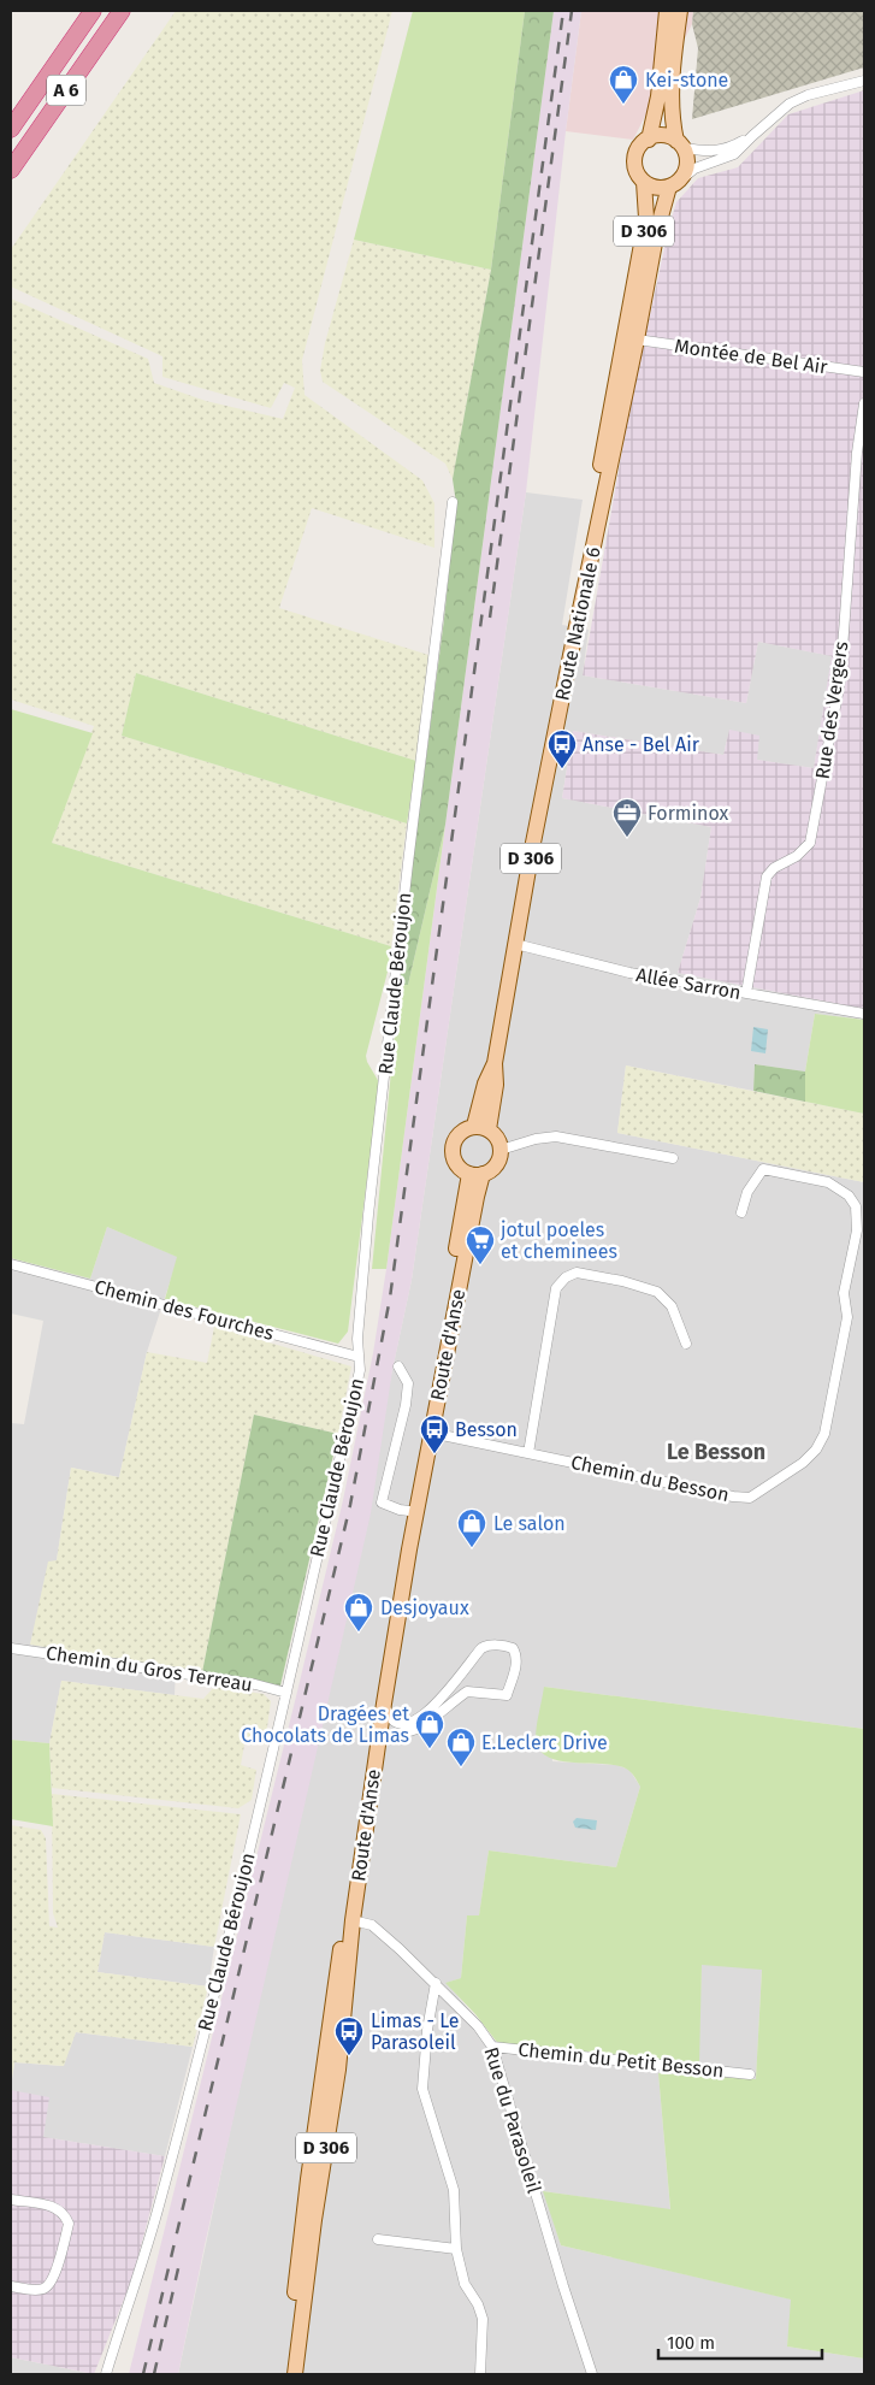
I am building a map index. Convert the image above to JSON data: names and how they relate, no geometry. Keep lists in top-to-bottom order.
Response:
{
  "streets": {
    "highway": ["A 6"],
    "main road": ["D 306", "Route Nationale 6", "Route d'Anse"],
    "street": [
      "Montée de Bel Air",
      "Rue des Vergers",
      "Rue Claude Béroujon",
      "Allée Sarron",
      "Chemin des Fourches",
      "Chemin du Besson",
      "Chemin du Gros Terreau",
      "Chemin du Petit Besson",
      "Rue du Parasoleil"
    ]
  },
  "crossings": [
    ["D 306", "Route Nationale 6"],
    ["Montée de Bel Air", "Route Nationale 6"],
    ["Route Nationale 6", "Allée Sarron"],
    ["Route Nationale 6", "Route d'Anse"],
    ["Rue des Vergers", "Allée Sarron"],
    ["Rue Claude Béroujon", "Chemin des Fourches"],
    ["Rue Claude Béroujon", "Chemin du Gros Terreau"],
    ["Route d'Anse", "Chemin du Besson"],
    ["Route d'Anse", "Rue du Parasoleil"],
    ["Chemin du Petit Besson", "Rue du Parasoleil"]
  ],
  "districts": ["Le Besson"],
  "places": {
    "shop": [
      "Kei-stone",
      "Le salon",
      "Desjoyaux",
      "Dragées et Chocolats de Limas",
      "E.Leclerc Drive"
    ],
    "bus stop": ["Anse - Bel Air", "Besson", "Limas - Le Parasoleil"],
    "office": ["Forminox"],
    "supermarket": ["jotul poeles et cheminees"]
  },
  "scale_bar": "100 m"
}
